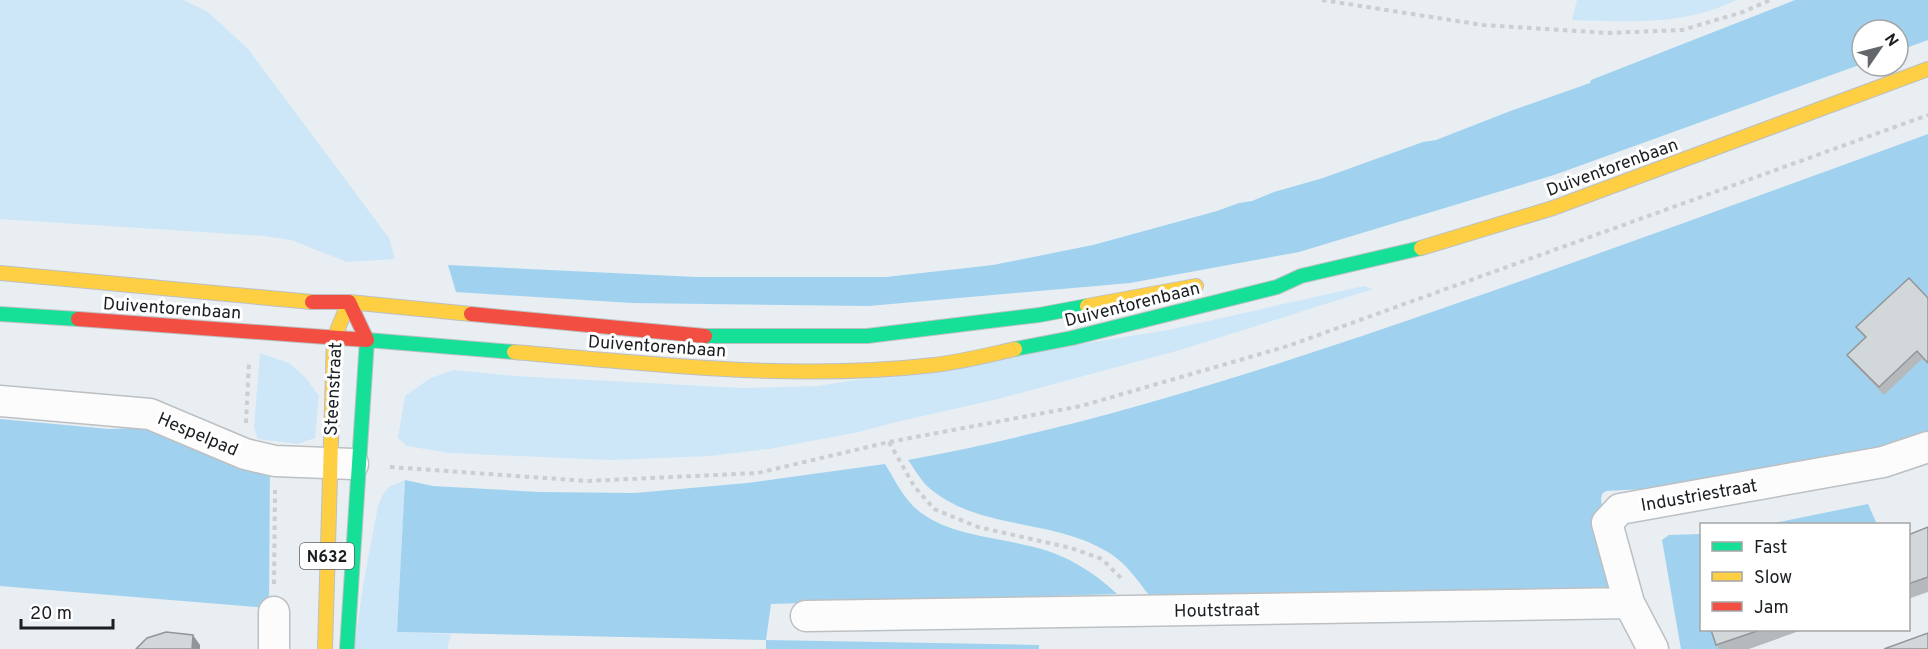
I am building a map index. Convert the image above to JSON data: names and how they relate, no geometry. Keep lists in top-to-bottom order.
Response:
{
  "streets": {
    "main road": ["Duiventorenbaan", "Steenstraat", "N632"],
    "street": ["Hespelpad", "Industriestraat", "Houtstraat"]
  },
  "crossings": [
    ["Duiventorenbaan", "Steenstraat"],
    ["Steenstraat", "Hespelpad"],
    ["Industriestraat", "Houtstraat"]
  ],
  "legend": ["Fast", "Slow", "Jam"],
  "scale_bar": "20 m",
  "north": "top right"
}
